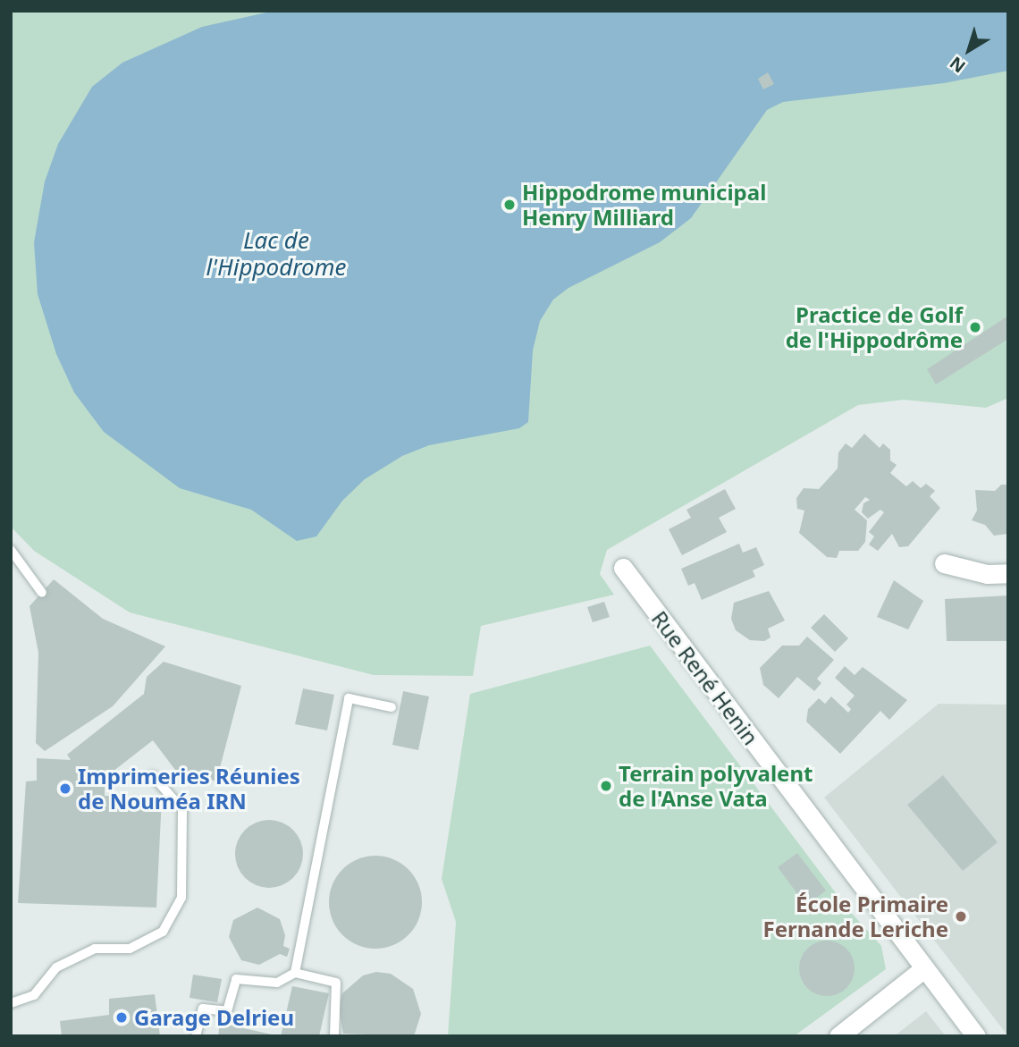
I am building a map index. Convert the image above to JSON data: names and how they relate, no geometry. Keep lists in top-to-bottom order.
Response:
{
  "streets": {
    "street": ["Rue René Henin"]
  },
  "water": ["Lac de l'Hippodrome"],
  "places": [
    "Hippodrome municipal Henry Milliard",
    "Practice de Golf de l'Hippodrôme",
    "Terrain polyvalent de l'Anse Vata",
    "Imprimeries Réunies de Nouméa IRN",
    "École Primaire Fernande Leriche",
    "Garage Delrieu"
  ],
  "north": "bottom left"
}
